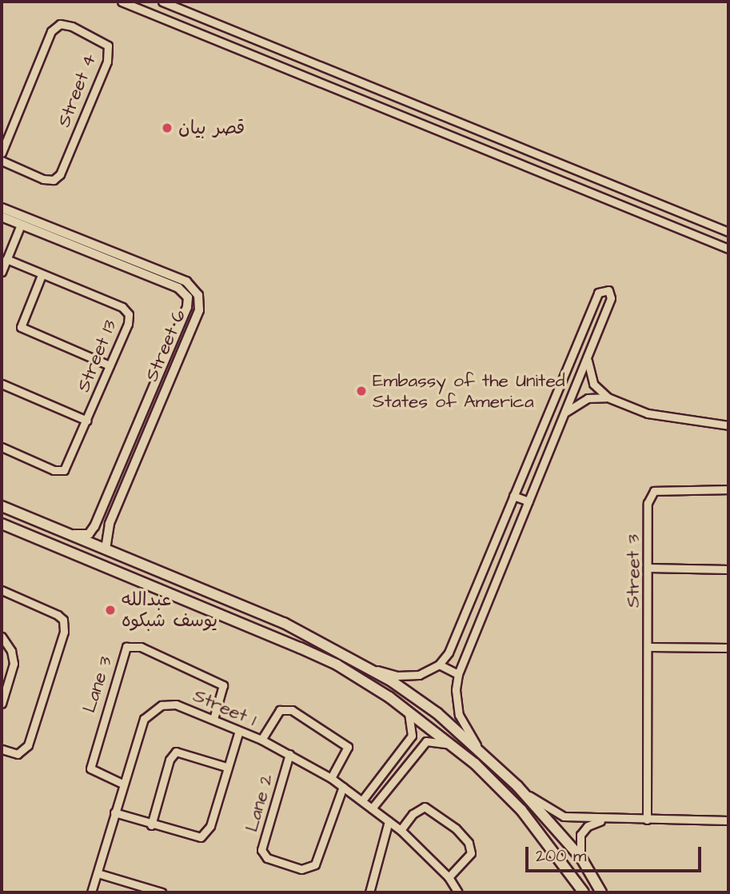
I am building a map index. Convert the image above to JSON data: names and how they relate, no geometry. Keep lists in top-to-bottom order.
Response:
{
  "streets": {
    "street": [
      "Street 4",
      "Street 6",
      "Street 13",
      "Street 3",
      "Lane 3",
      "Street 1",
      "Lane 2"
    ]
  },
  "crossings": [
    ["Lane 3", "Street 1"],
    ["Street 1", "Lane 2"]
  ],
  "places": ["قصر بيان", "Embassy of the United States of America", "عبدالله يوسف شبكوه"],
  "scale_bar": "200 m"
}
